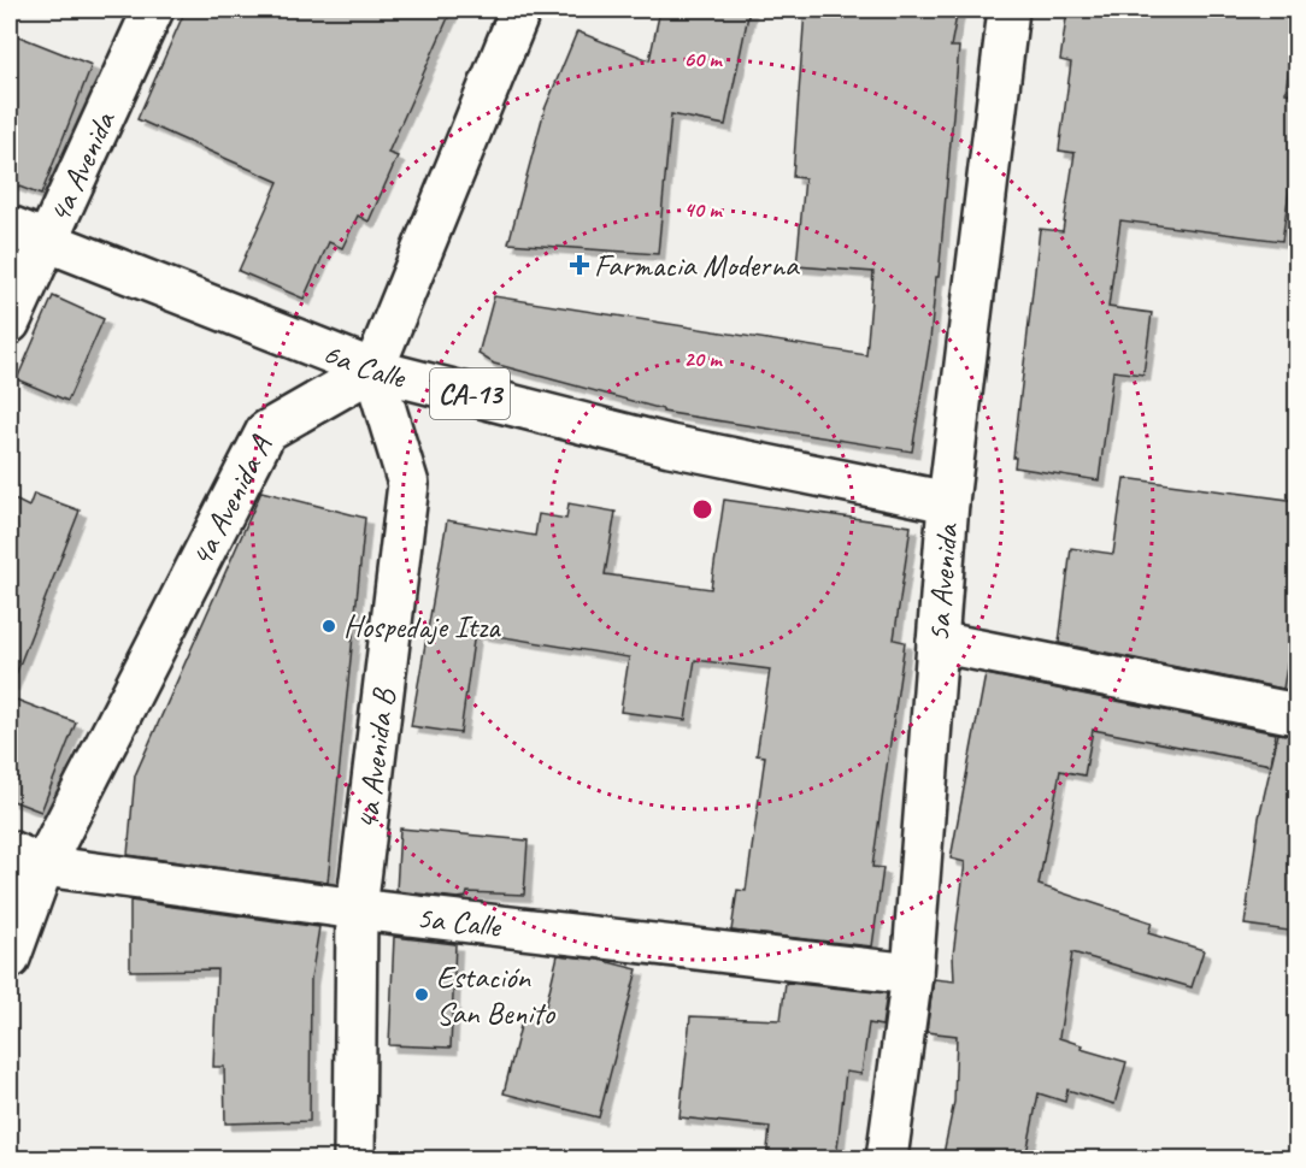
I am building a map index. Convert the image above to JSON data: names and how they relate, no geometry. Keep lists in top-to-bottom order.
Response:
{
  "streets": {
    "street": [
      "4a Avenida",
      "6a Calle",
      "CA-13",
      "4a Avenida A",
      "5a Avenida",
      "4a Avenida B",
      "5a Calle"
    ]
  },
  "crossings": [
    ["4a Avenida", "6a Calle"],
    ["6a Calle", "4a Avenida A"],
    ["6a Calle", "5a Avenida"],
    ["6a Calle", "4a Avenida B"],
    ["4a Avenida A", "4a Avenida B"],
    ["4a Avenida A", "5a Calle"],
    ["5a Avenida", "5a Calle"],
    ["4a Avenida B", "5a Calle"]
  ],
  "places": {
    "health": ["Farmacia Moderna"],
    "other": ["Hospedaje Itza", "Estación San Benito"]
  },
  "rings": ["60 m", "40 m", "20 m"]
}
